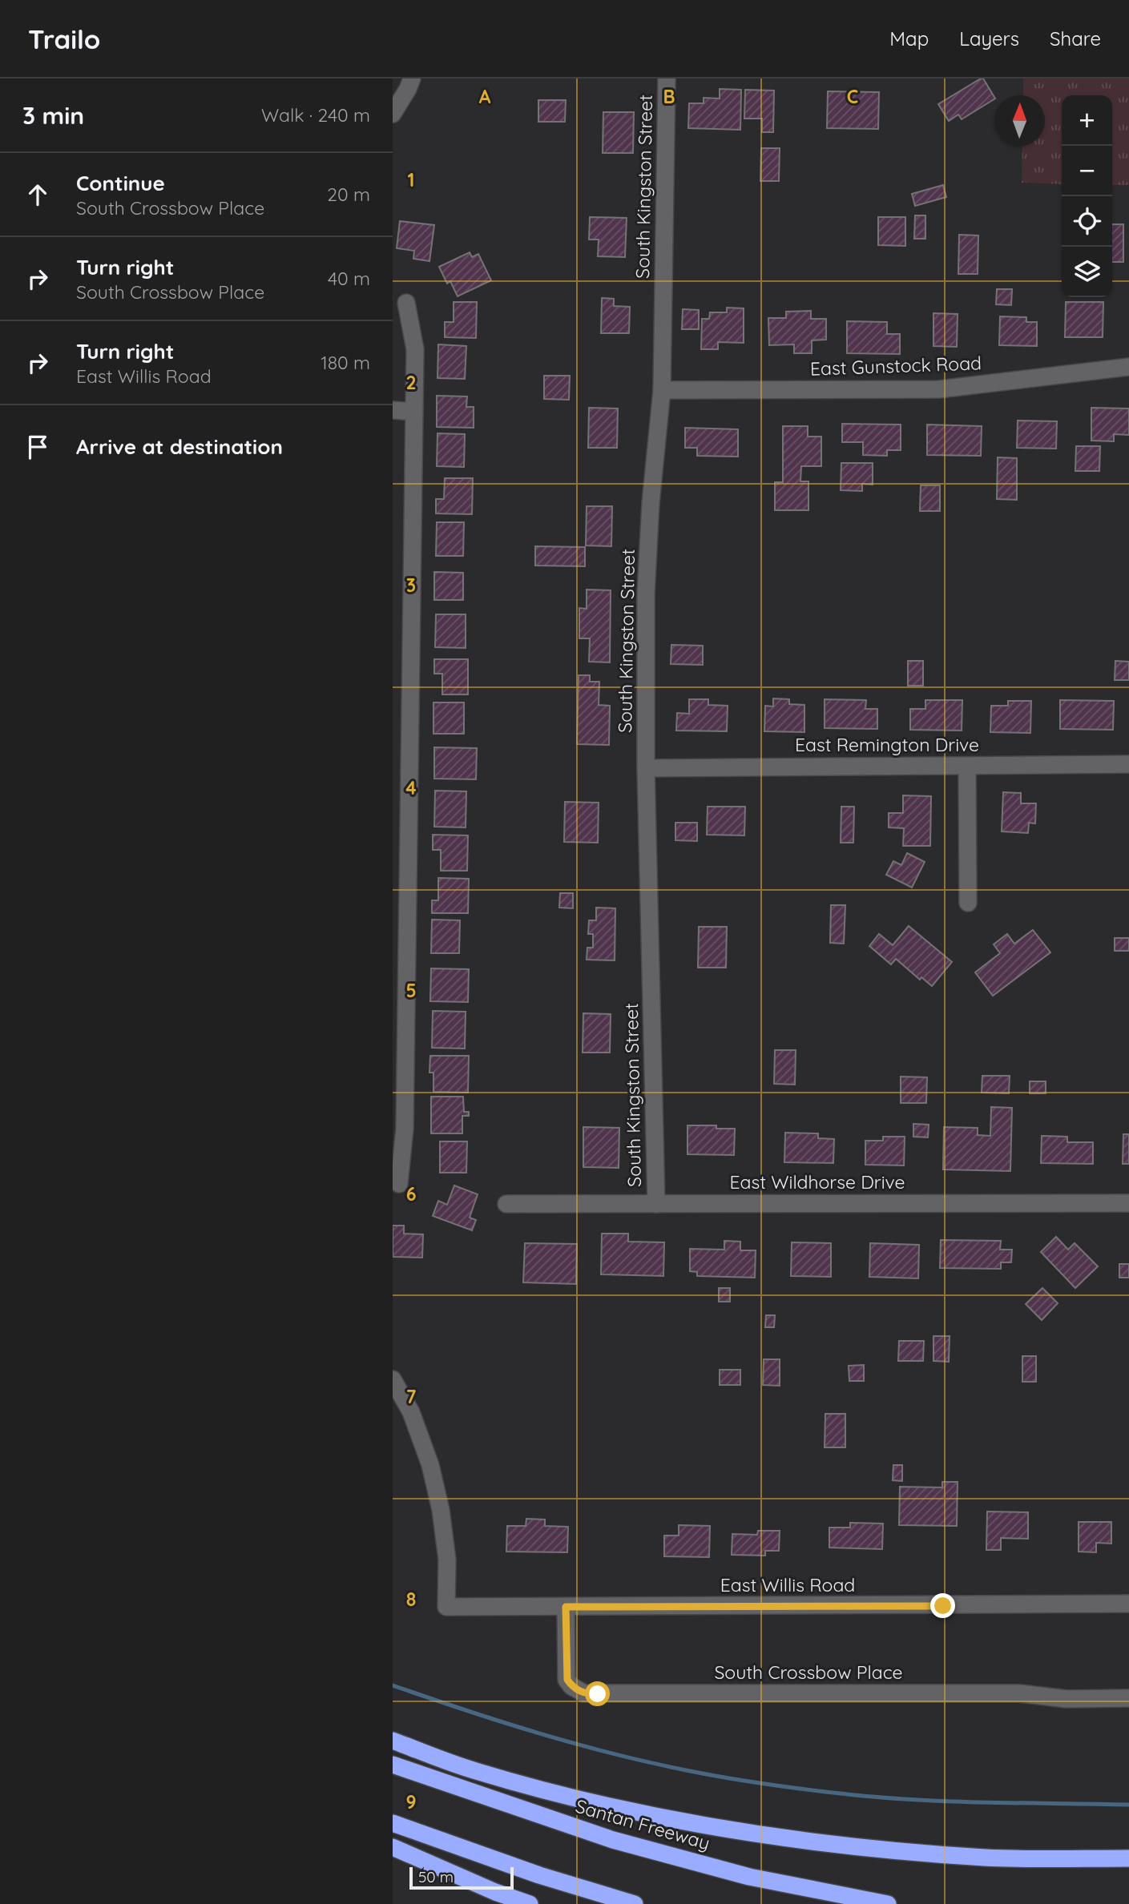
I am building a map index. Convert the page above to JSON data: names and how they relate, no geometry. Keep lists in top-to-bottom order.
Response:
{
  "streets": {
    "highway": ["Santan Freeway"],
    "street": [
      "South Kingston Street",
      "East Gunstock Road",
      "East Remington Drive",
      "East Wildhorse Drive",
      "East Willis Road",
      "South Crossbow Place"
    ]
  },
  "crossings": [
    ["South Kingston Street", "East Gunstock Road"],
    ["South Kingston Street", "East Remington Drive"],
    ["South Kingston Street", "East Wildhorse Drive"],
    ["East Willis Road", "South Crossbow Place"]
  ],
  "scale_bar": "50 m",
  "north": "top",
  "page": {
    "header": "Trailo",
    "nav": ["Map", "Layers", "Share"],
    "heading": ["3 min", "Walk · 240 m"],
    "map_buttons": ["+", "−"],
    "list": [
      ["Continue", "South Crossbow Place", "20 m"],
      ["Turn right", "South Crossbow Place", "40 m"],
      ["Turn right", "East Willis Road", "180 m"],
      "Arrive at destination"
    ],
    "scale": "50 m"
  },
  "grid": {
    "columns": ["A", "B", "C"],
    "rows": [
      "1",
      "2",
      "3",
      "4",
      "5",
      "6",
      "7",
      "8",
      "9"
    ]
  }
}
